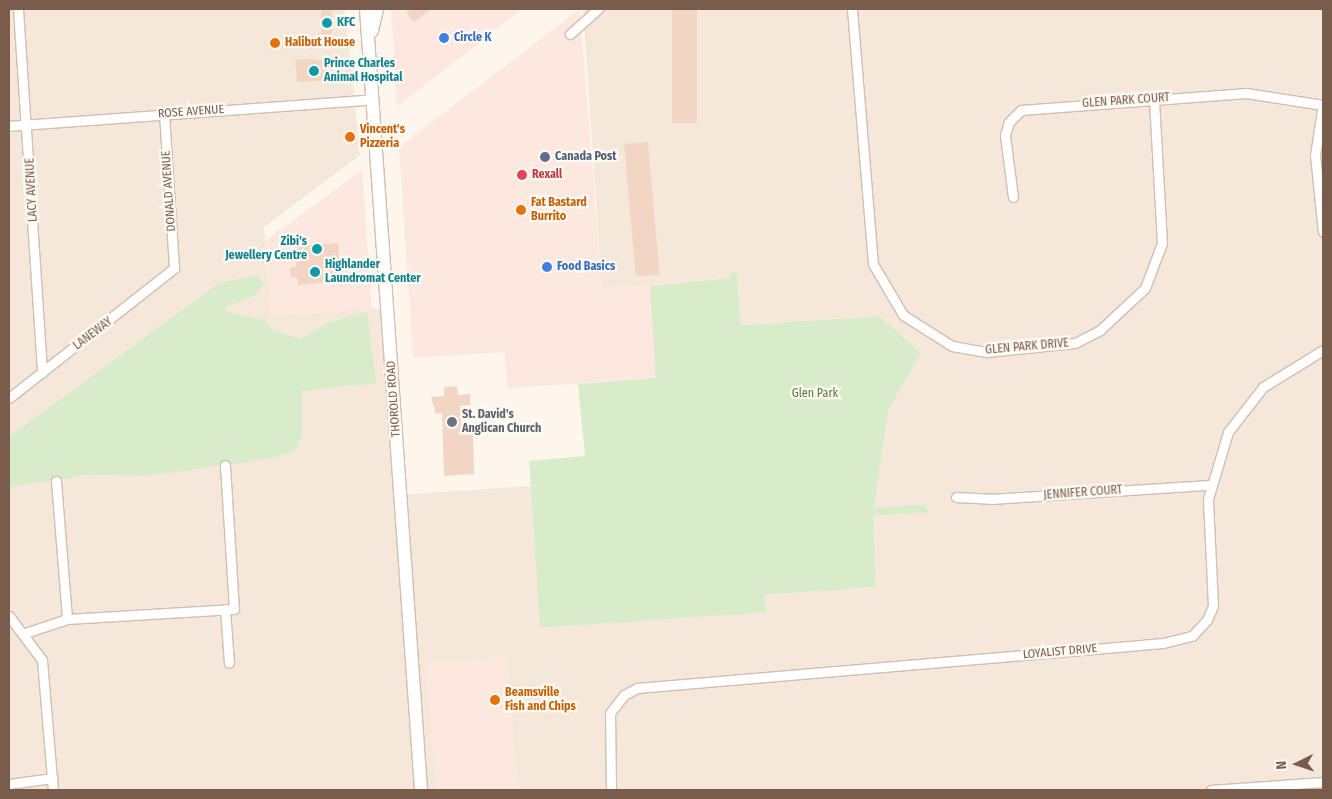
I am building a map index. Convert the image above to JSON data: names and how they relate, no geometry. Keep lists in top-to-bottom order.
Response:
{
  "streets": {
    "street": [
      "GLEN PARK COURT",
      "ROSE AVENUE",
      "LACY AVENUE",
      "DONALD AVENUE",
      "LANEWAY",
      "GLEN PARK DRIVE",
      "THOROLD ROAD",
      "JENNIFER COURT",
      "LOYALIST DRIVE"
    ]
  },
  "crossings": [
    ["GLEN PARK COURT", "GLEN PARK DRIVE"],
    ["ROSE AVENUE", "LACY AVENUE"],
    ["ROSE AVENUE", "DONALD AVENUE"],
    ["ROSE AVENUE", "THOROLD ROAD"],
    ["LACY AVENUE", "LANEWAY"],
    ["DONALD AVENUE", "LANEWAY"],
    ["JENNIFER COURT", "LOYALIST DRIVE"]
  ],
  "parks": ["Glen Park"],
  "places": [
    "KFC",
    "Circle K",
    "Halibut House",
    "Prince Charles Animal Hospital",
    "Vincent's Pizzeria",
    "Canada Post",
    "Rexall",
    "Fat Bastard Burrito",
    "Zibi's Jewellery Centre",
    "Food Basics",
    "Highlander Laundromat Center",
    "St. David's Anglican Church",
    "Beamsville Fish and Chips"
  ],
  "north": "left"
}
